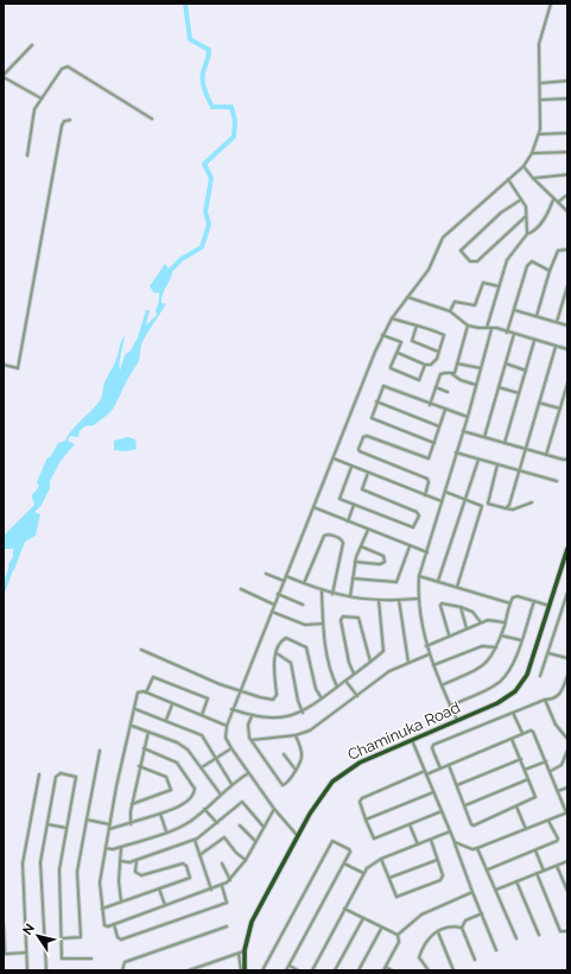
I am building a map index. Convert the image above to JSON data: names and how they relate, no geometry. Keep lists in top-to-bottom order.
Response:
{
  "streets": {
    "main road": ["Chaminuka Road"]
  },
  "north": "top left"
}
